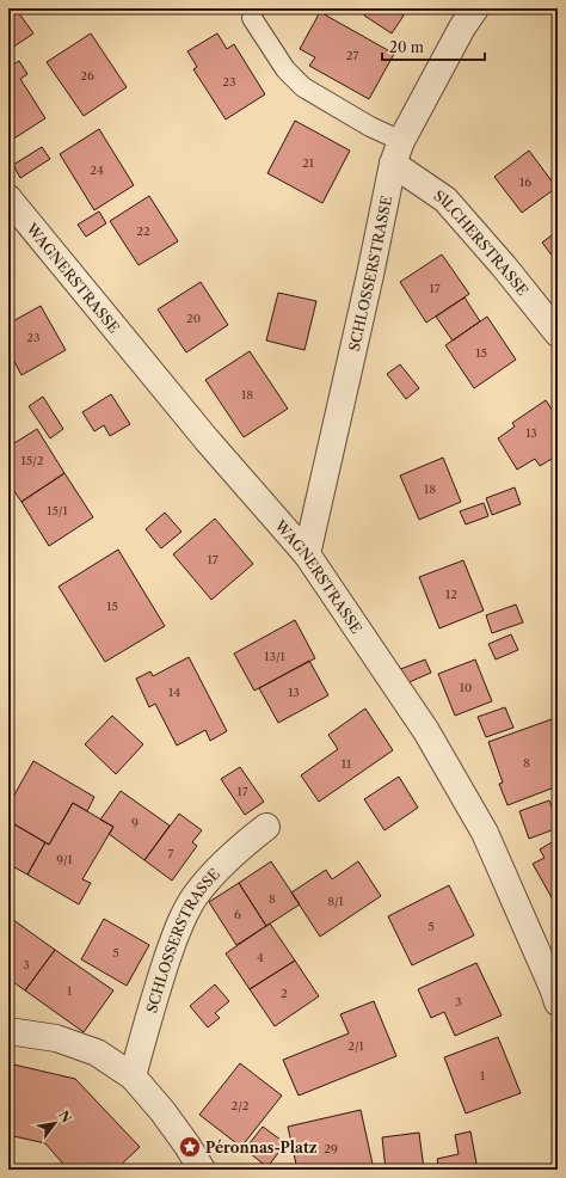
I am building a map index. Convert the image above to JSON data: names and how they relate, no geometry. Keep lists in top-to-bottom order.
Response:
{
  "streets": {
    "street": ["SILCHERSTRASSE", "SCHLOSSERSTRASSE", "WAGNERSTRASSE"]
  },
  "crossings": [
    ["SILCHERSTRASSE", "SCHLOSSERSTRASSE"],
    ["SCHLOSSERSTRASSE", "WAGNERSTRASSE"]
  ],
  "places": {
    "place": ["Péronnas-Platz"]
  },
  "house_numbers": [
    "27",
    "26",
    "23",
    "21",
    "24",
    "16",
    "22",
    "17",
    "20",
    "23",
    "15",
    "18",
    "13",
    "15/2",
    "18",
    "15/1",
    "17",
    "12",
    "15",
    "13/1",
    "10",
    "14",
    "13",
    "8",
    "11",
    "17",
    "9",
    "7",
    "9/1",
    "8",
    "8/1",
    "6",
    "5",
    "5",
    "4",
    "3",
    "1",
    "2",
    "3",
    "2/1",
    "1",
    "2/2",
    "29"
  ],
  "scale_bar": "20 m",
  "north": "top right"
}
